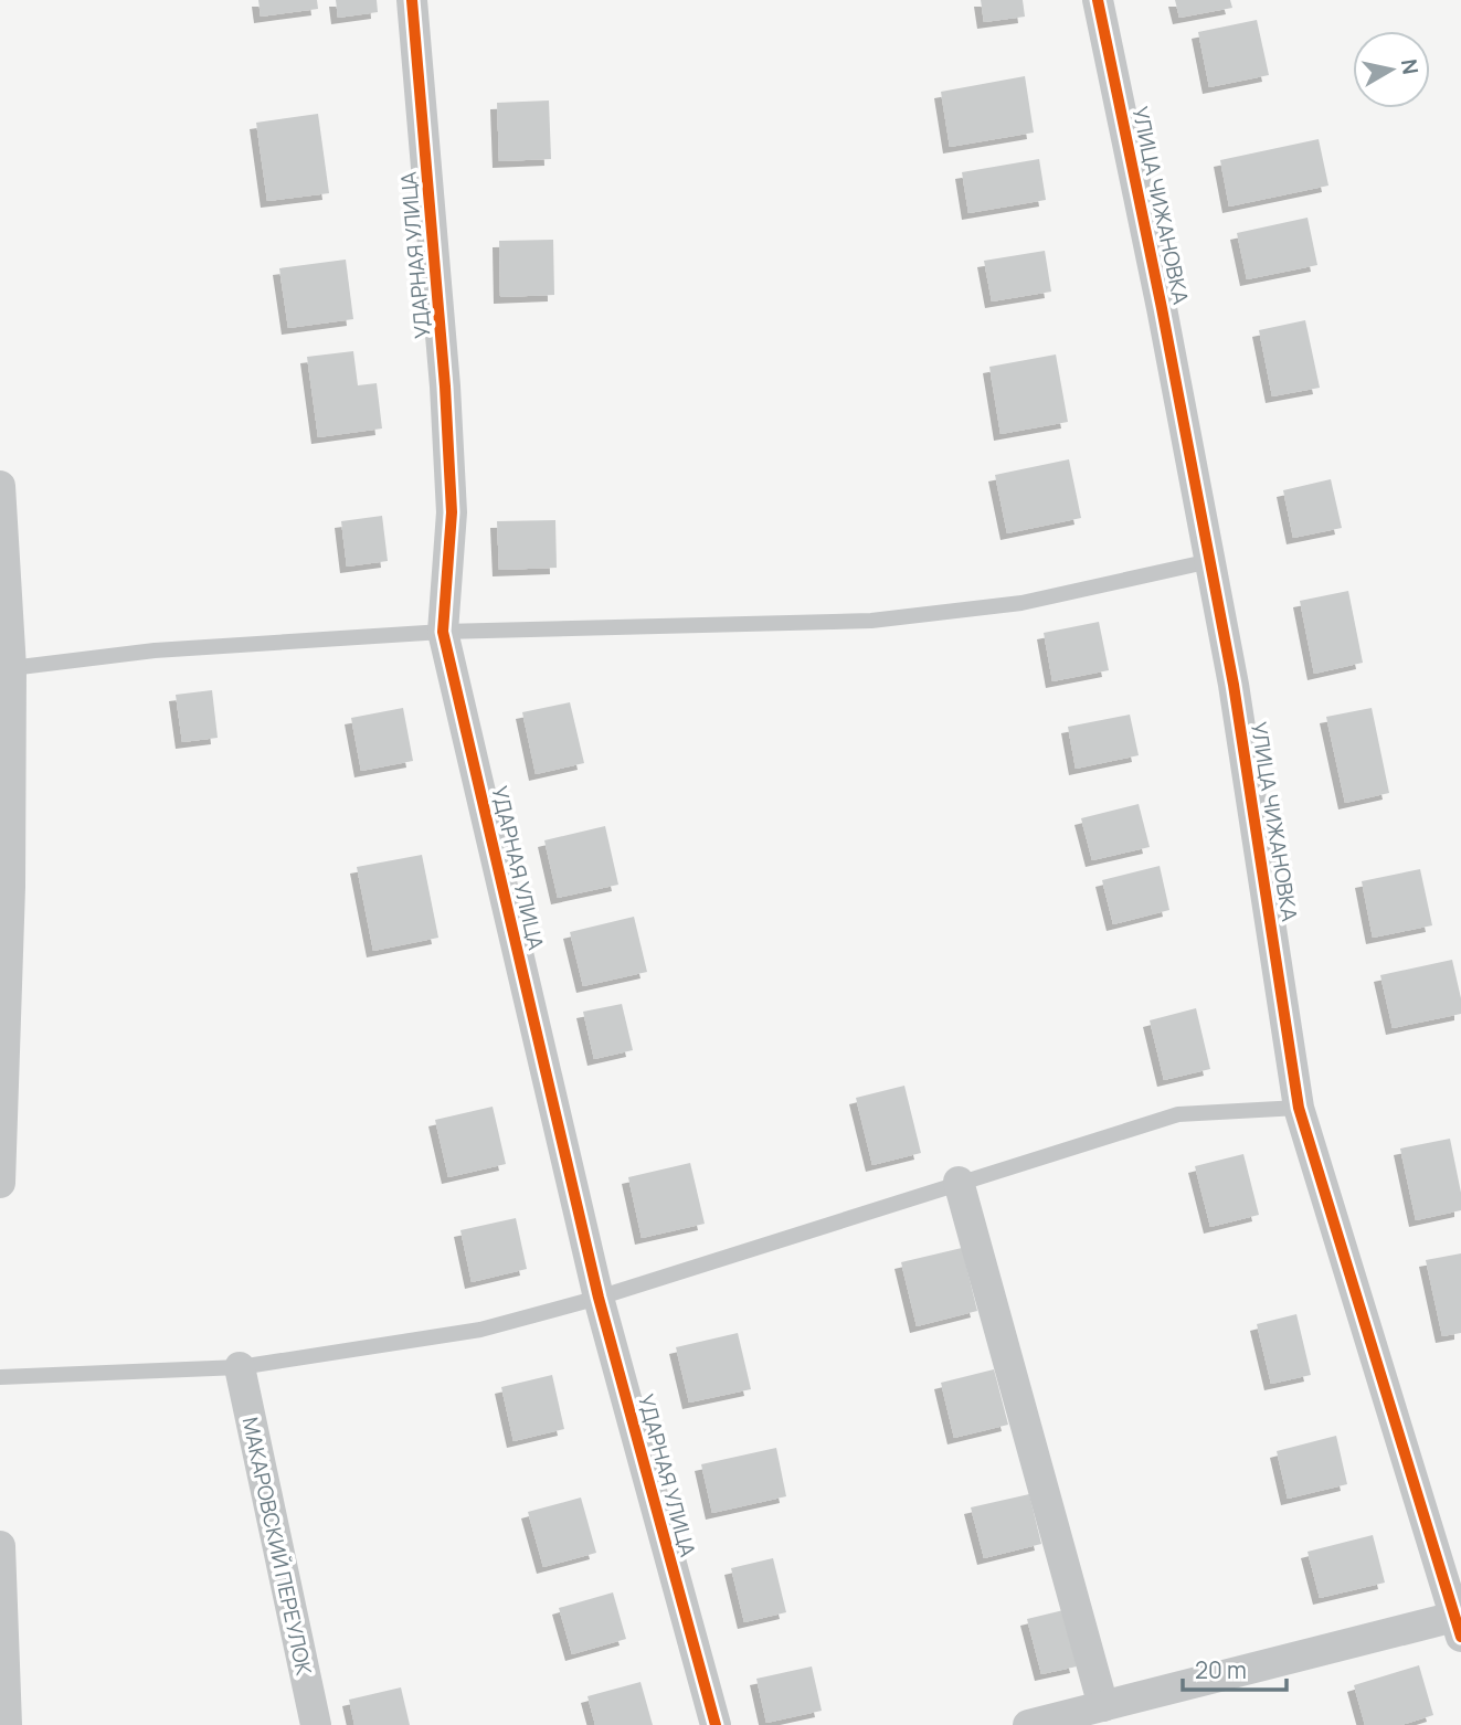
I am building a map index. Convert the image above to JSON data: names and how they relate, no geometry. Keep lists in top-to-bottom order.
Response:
{
  "streets": {
    "street": ["УЛИЦА ЧИЖАНОВКА", "УДАРНАЯ УЛИЦА", "МАКАРОВСКИЙ ПЕРЕУЛОК"]
  },
  "scale_bar": "20 m",
  "north": "right"
}
